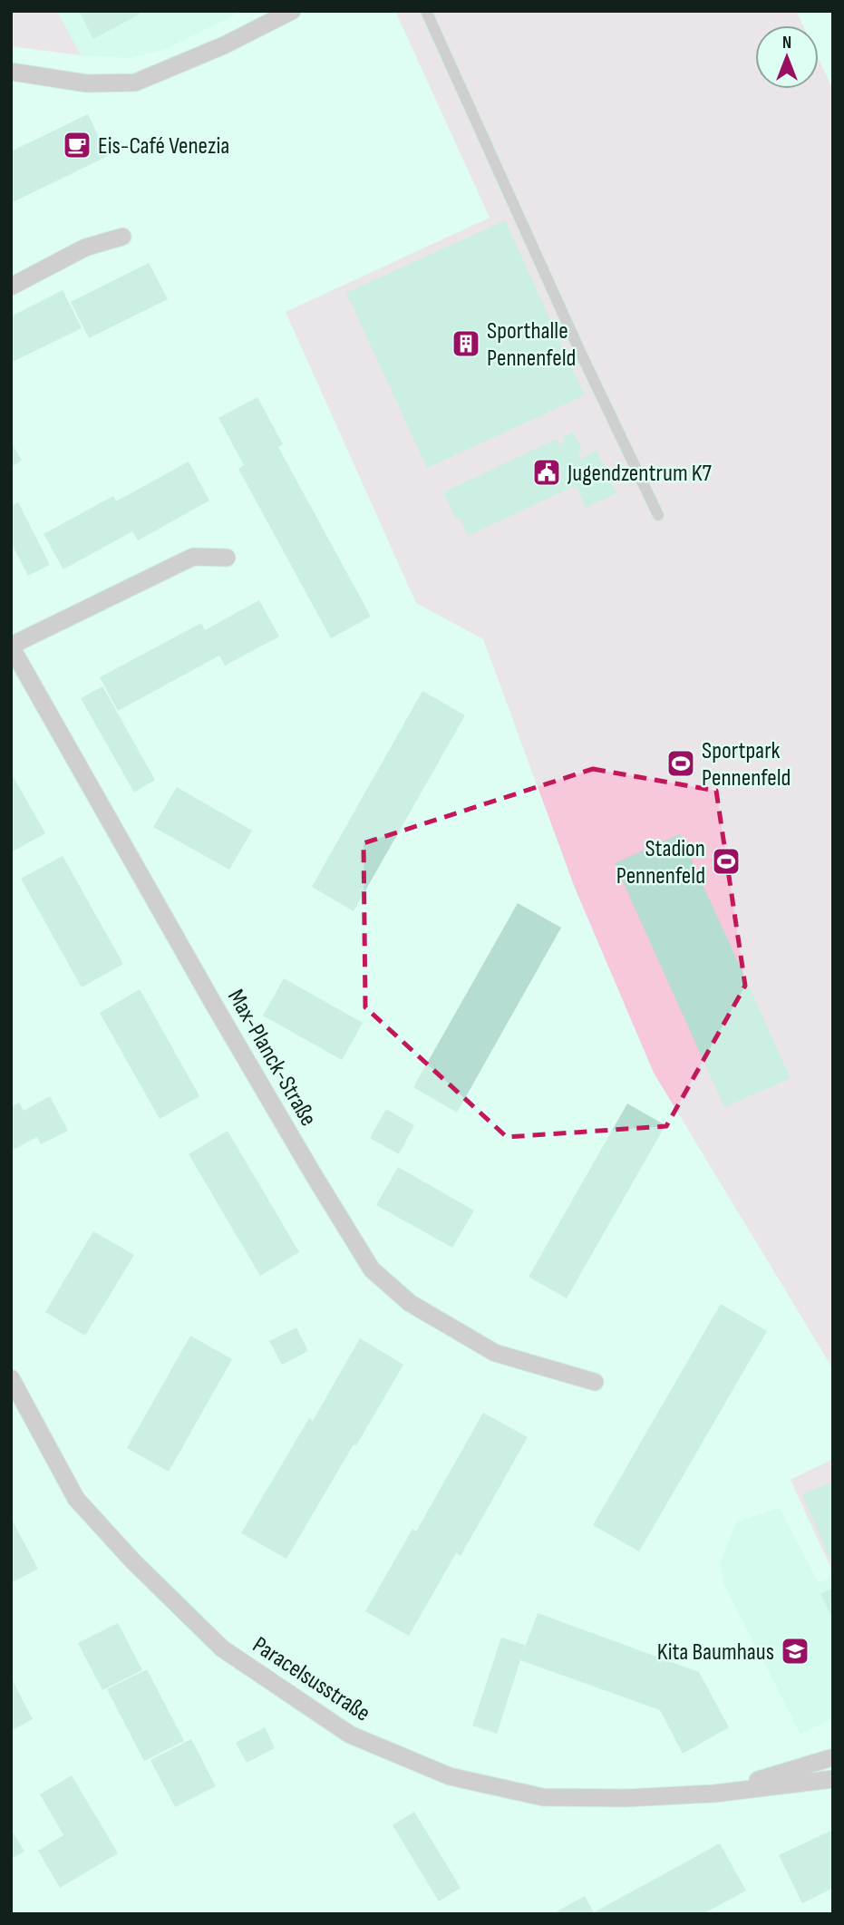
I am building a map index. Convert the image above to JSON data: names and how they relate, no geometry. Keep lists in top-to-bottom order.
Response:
{
  "streets": {
    "street": ["Max-Planck-Straße", "Paracelsusstraße"]
  },
  "places": {
    "cafe": ["Eis-Café Venezia"],
    "building": ["Sporthalle Pennenfeld"],
    "public building": ["Jugendzentrum K7"],
    "sports": ["Sportpark Pennenfeld", "Stadion Pennenfeld"],
    "school or university": ["Kita Baumhaus"]
  },
  "north": "top"
}
